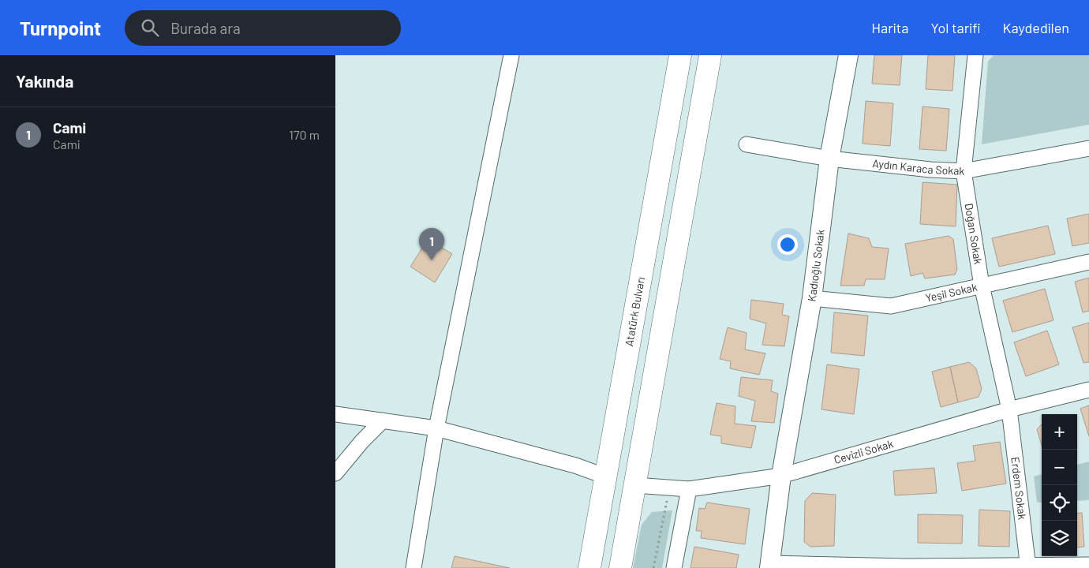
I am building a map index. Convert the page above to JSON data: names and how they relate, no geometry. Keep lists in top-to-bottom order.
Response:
{
  "streets": {
    "main road": ["Atatürk Bulvarı"],
    "street": [
      "Aydın Karaca Sokak",
      "Doğan Sokak",
      "Kadıoğlu Sokak",
      "Yeşil Sokak",
      "Cevizli Sokak",
      "Erdem Sokak"
    ]
  },
  "crossings": [
    ["Aydın Karaca Sokak", "Doğan Sokak"],
    ["Aydın Karaca Sokak", "Kadıoğlu Sokak"],
    ["Doğan Sokak", "Yeşil Sokak"],
    ["Doğan Sokak", "Cevizli Sokak"],
    ["Doğan Sokak", "Erdem Sokak"],
    ["Kadıoğlu Sokak", "Yeşil Sokak"],
    ["Kadıoğlu Sokak", "Cevizli Sokak"],
    ["Cevizli Sokak", "Erdem Sokak"]
  ],
  "page": {
    "header": "Turnpoint",
    "search": "Burada ara",
    "nav": ["Harita", "Yol tarifi", "Kaydedilen"],
    "heading": "Yakında",
    "list": [
      {
        "mark": "1",
        "name": "Cami",
        "note": "Cami",
        "value": "170 m"
      }
    ],
    "pins": "1",
    "map_buttons": ["+", "−"]
  }
}
